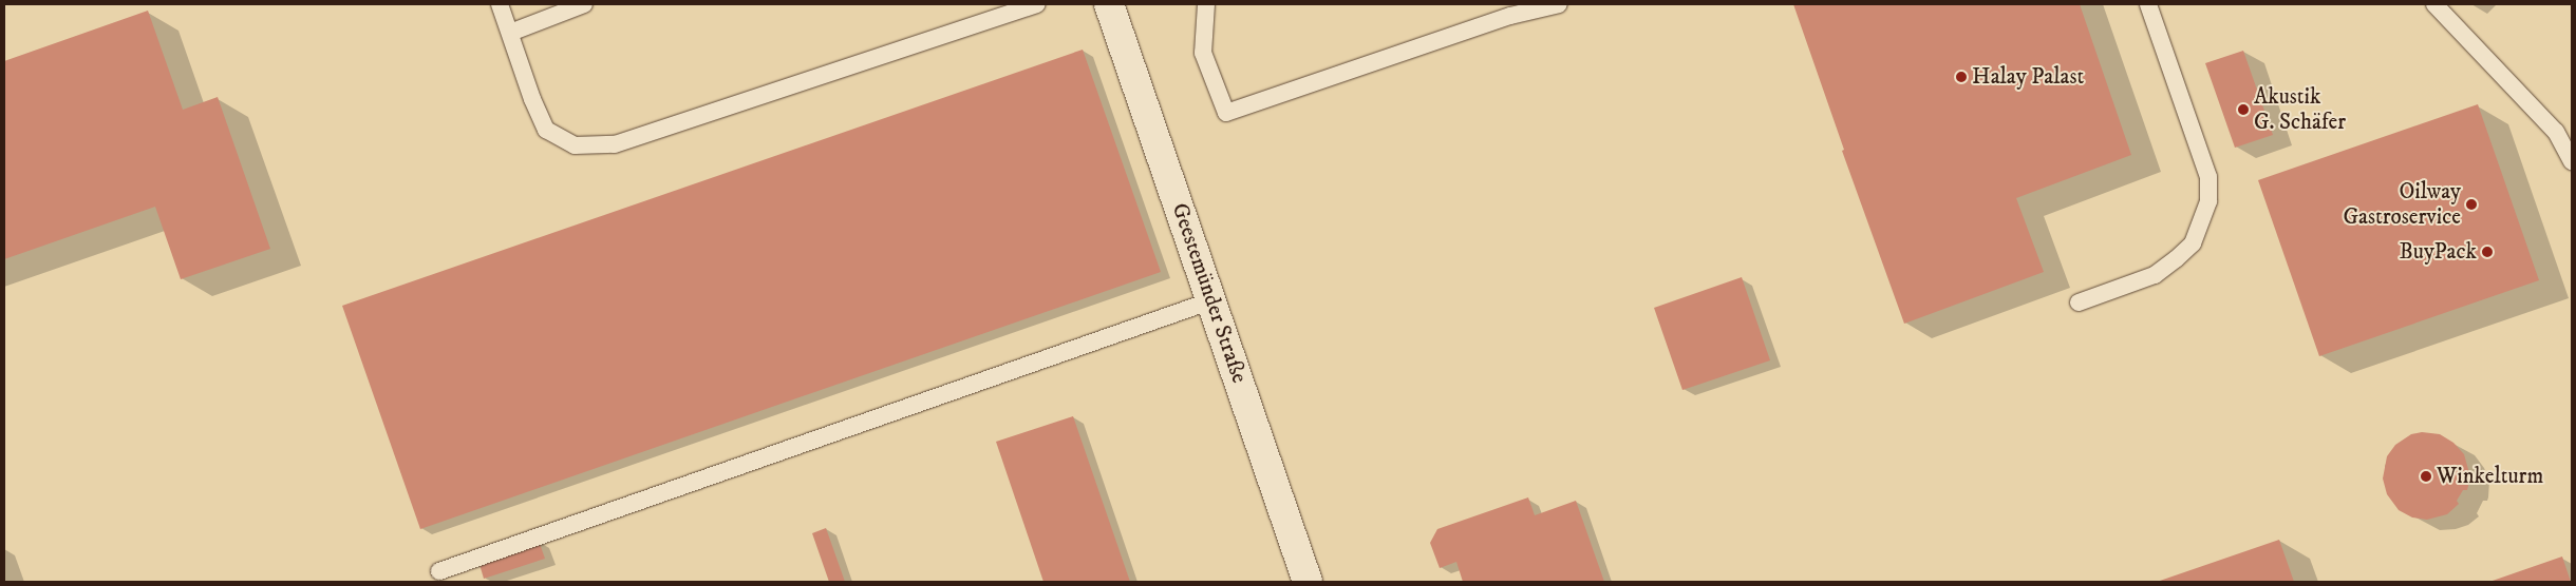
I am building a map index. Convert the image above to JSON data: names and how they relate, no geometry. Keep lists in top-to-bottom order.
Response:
{
  "streets": {
    "street": ["Geestemünder Straße"]
  },
  "places": [
    "Halay Palast",
    "Akustik G. Schäfer",
    "Oilway Gastroservice",
    "BuyPack",
    "Winkelturm"
  ]
}
